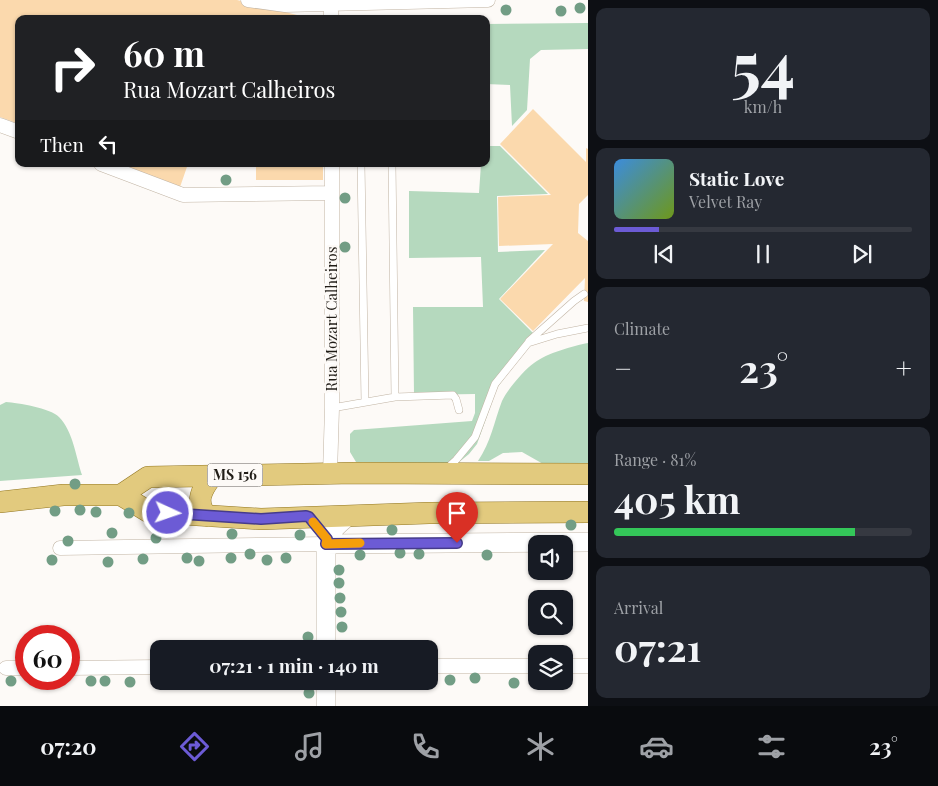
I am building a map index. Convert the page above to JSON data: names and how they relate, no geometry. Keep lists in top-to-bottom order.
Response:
{
  "streets": {
    "main road": ["MS 156"],
    "street": ["Rua Mozart Calheiros"]
  },
  "crossings": [
    ["Rua Mozart Calheiros", "MS 156"]
  ],
  "page": {
    "tile": [
      ["54", "km/h"],
      "Climate",
      ["Range · 81%", "405 km"],
      ["Arrival", "07:21"]
    ],
    "turn": ["60 m", "Rua Mozart Calheiros"],
    "then": "Then",
    "song": ["Static Love", "Velvet Ray"],
    "heat": ["−", "23°", "+"],
    "limit": "60",
    "trip": "07:21 · 1 min · 140 m",
    "tabs": ["07:20", "23°"]
  }
}
